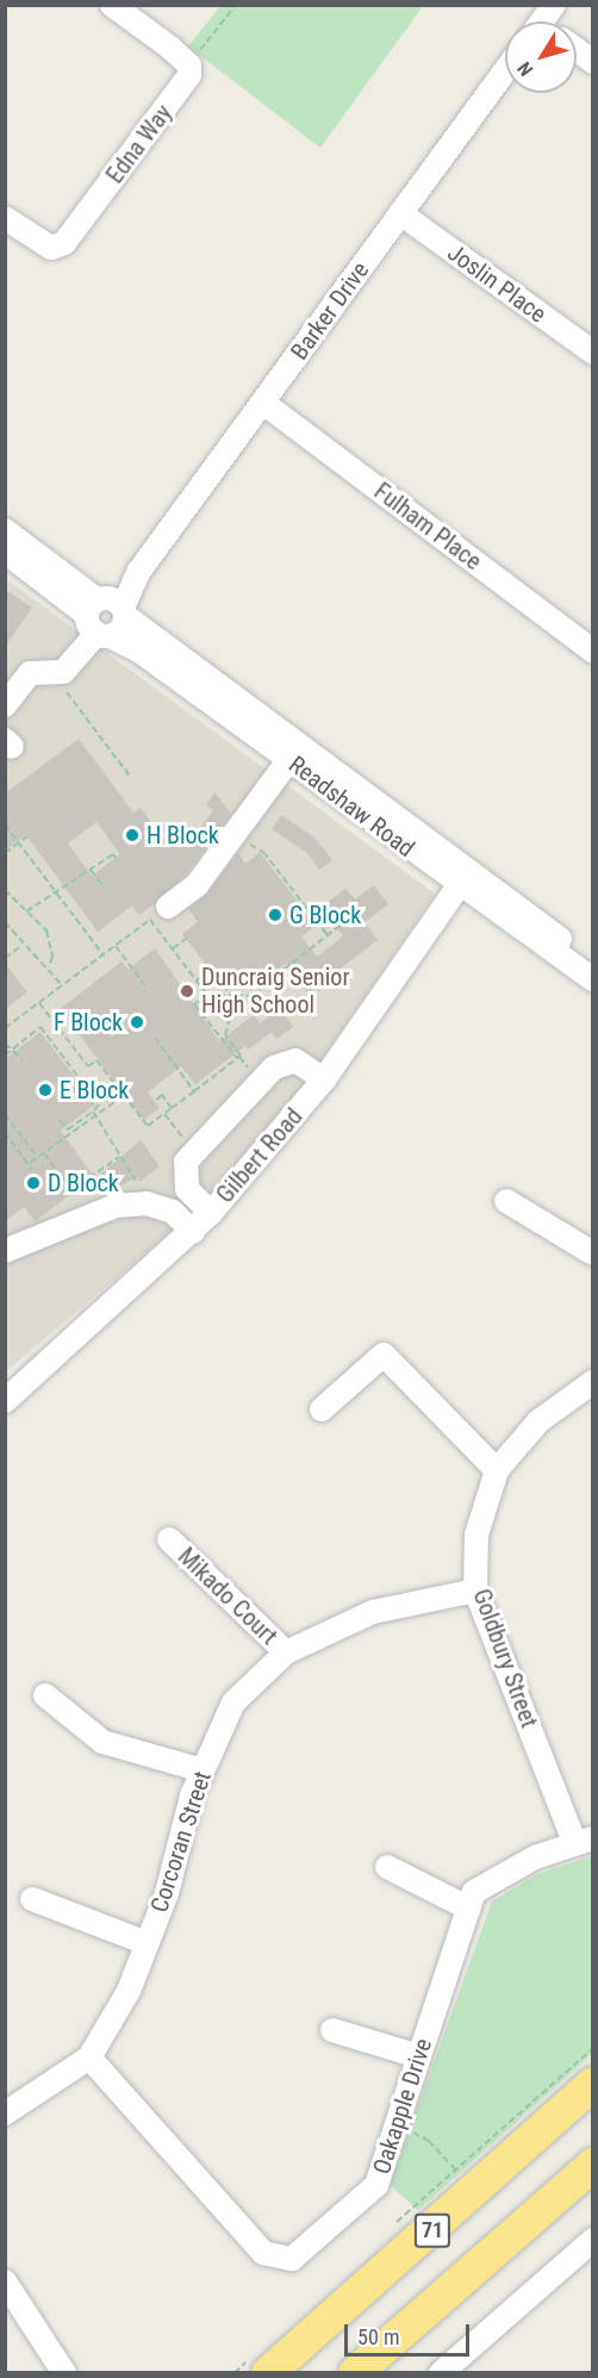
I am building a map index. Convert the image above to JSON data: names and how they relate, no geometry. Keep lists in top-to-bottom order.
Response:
{
  "streets": {
    "highway": ["71"],
    "street": [
      "Edna Way",
      "Joslin Place",
      "Barker Drive",
      "Fulham Place",
      "Readshaw Road",
      "Gilbert Road",
      "Mikado Court",
      "Goldbury Street",
      "Corcoran Street",
      "Oakapple Drive"
    ]
  },
  "crossings": [
    ["Joslin Place", "Barker Drive"],
    ["Barker Drive", "Fulham Place"],
    ["Barker Drive", "Readshaw Road"],
    ["Readshaw Road", "Gilbert Road"],
    ["Mikado Court", "Corcoran Street"],
    ["Goldbury Street", "Corcoran Street"],
    ["Goldbury Street", "Oakapple Drive"],
    ["Corcoran Street", "Oakapple Drive"]
  ],
  "places": [
    "H Block",
    "G Block",
    "Duncraig Senior High School",
    "F Block",
    "E Block",
    "D Block"
  ],
  "scale_bar": "50 m",
  "north": "bottom left"
}
